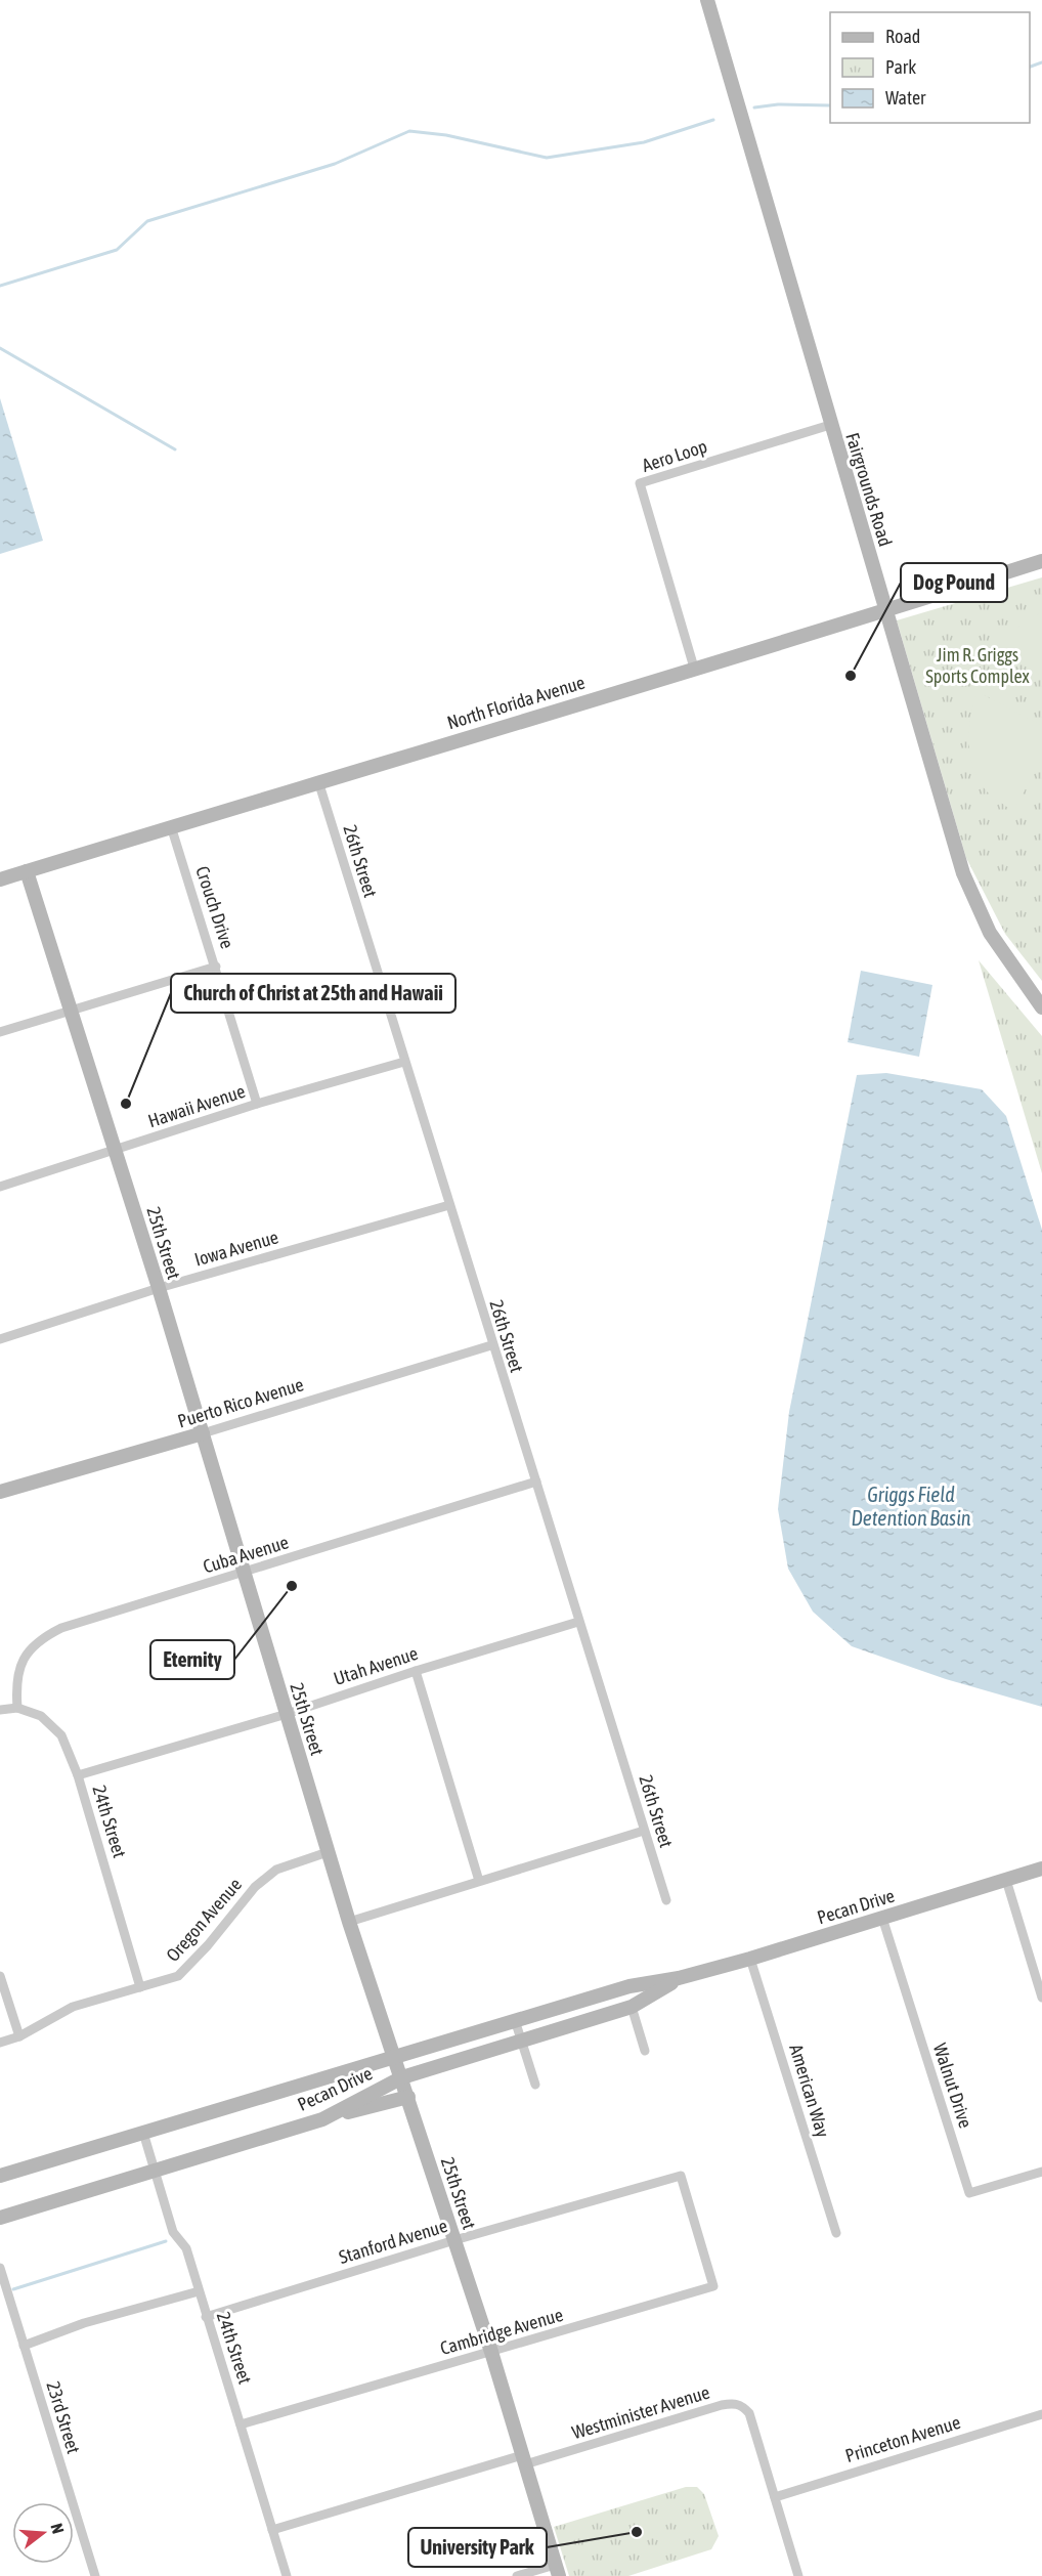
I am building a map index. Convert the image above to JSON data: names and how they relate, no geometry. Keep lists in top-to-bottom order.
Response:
{
  "streets": {
    "main road": [
      "Fairgrounds Road",
      "North Florida Avenue",
      "25th Street",
      "Puerto Rico Avenue",
      "Pecan Drive"
    ],
    "street": [
      "Aero Loop",
      "26th Street",
      "Crouch Drive",
      "Hawaii Avenue",
      "Iowa Avenue",
      "Cuba Avenue",
      "Utah Avenue",
      "24th Street",
      "Oregon Avenue",
      "Walnut Drive",
      "American Way",
      "Stanford Avenue",
      "Cambridge Avenue",
      "Westminister Avenue",
      "23rd Street",
      "Princeton Avenue"
    ]
  },
  "crossings": [
    ["Aero Loop", "Fairgrounds Road"],
    ["Aero Loop", "North Florida Avenue"],
    ["Fairgrounds Road", "North Florida Avenue"],
    ["North Florida Avenue", "26th Street"],
    ["North Florida Avenue", "Crouch Drive"],
    ["North Florida Avenue", "25th Street"],
    ["26th Street", "Hawaii Avenue"],
    ["26th Street", "Iowa Avenue"],
    ["26th Street", "Puerto Rico Avenue"],
    ["26th Street", "Cuba Avenue"],
    ["26th Street", "Utah Avenue"],
    ["Crouch Drive", "Hawaii Avenue"],
    ["Hawaii Avenue", "25th Street"],
    ["25th Street", "Iowa Avenue"],
    ["25th Street", "Puerto Rico Avenue"],
    ["25th Street", "Cuba Avenue"],
    ["25th Street", "Utah Avenue"],
    ["25th Street", "Pecan Drive"],
    ["25th Street", "Oregon Avenue"],
    ["25th Street", "Stanford Avenue"],
    ["25th Street", "Cambridge Avenue"],
    ["25th Street", "Westminister Avenue"],
    ["Cuba Avenue", "24th Street"],
    ["Utah Avenue", "24th Street"],
    ["24th Street", "Pecan Drive"],
    ["24th Street", "Oregon Avenue"],
    ["24th Street", "Stanford Avenue"],
    ["24th Street", "Cambridge Avenue"],
    ["24th Street", "Westminister Avenue"],
    ["Pecan Drive", "Walnut Drive"],
    ["Pecan Drive", "American Way"],
    ["Stanford Avenue", "Cambridge Avenue"],
    ["Westminister Avenue", "Princeton Avenue"]
  ],
  "water": ["Griggs Field Detention Basin"],
  "parks": ["Jim R. Griggs Sports Complex"],
  "places": [
    "Dog Pound",
    "Church of Christ at 25th and Hawaii",
    "Eternity",
    "University Park"
  ],
  "legend": ["Road", "Park", "Water"],
  "north": "right"
}
